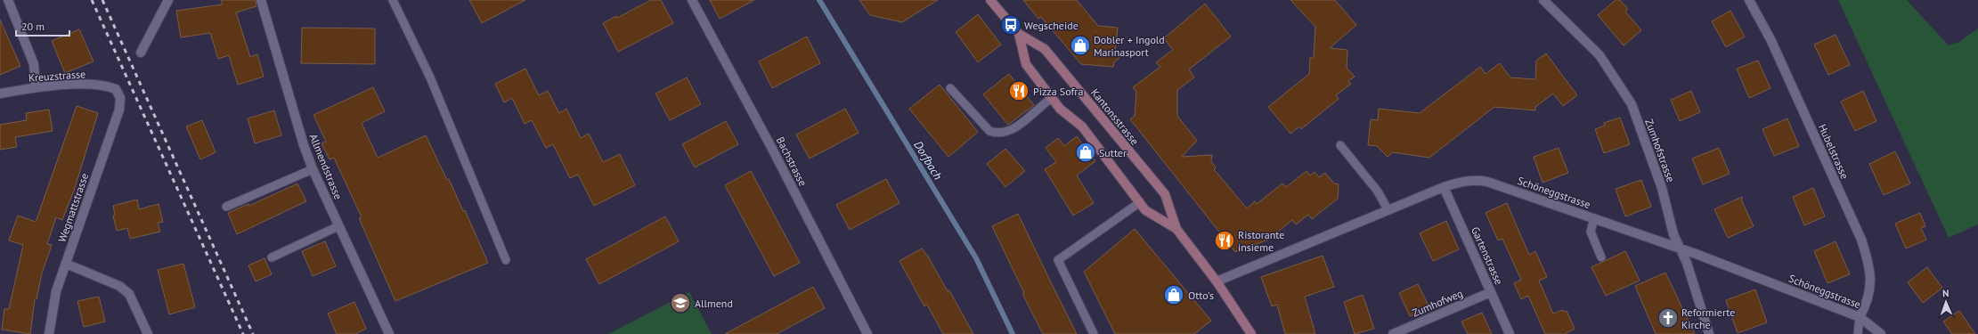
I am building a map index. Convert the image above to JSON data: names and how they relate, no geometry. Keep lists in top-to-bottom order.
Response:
{
  "streets": {
    "main road": ["Kantonsstrasse"],
    "street": [
      "Kreuzstrasse",
      "Zumhofstrasse",
      "Hubelstrasse",
      "Bachstrasse",
      "Allmendstrasse",
      "Schöneggstrasse",
      "Wegmattstrasse",
      "Gartenstrasse",
      "Zumhofweg"
    ]
  },
  "crossings": [
    ["Kreuzstrasse", "Wegmattstrasse"],
    ["Kantonsstrasse", "Schöneggstrasse"],
    ["Zumhofstrasse", "Schöneggstrasse"],
    ["Hubelstrasse", "Schöneggstrasse"],
    ["Schöneggstrasse", "Gartenstrasse"],
    ["Gartenstrasse", "Zumhofweg"]
  ],
  "water": ["Dorfbach"],
  "places": {
    "bus stop": ["Wegscheide"],
    "shop": ["Dobler + Ingold Marinasport", "Sutter", "Otto's"],
    "restaurant": ["Pizza Sofra", "Ristorante insieme"],
    "school or university": ["Allmend"],
    "church": ["Reformierte Kirche"]
  },
  "scale_bar": "20 m",
  "north": "top"
}
